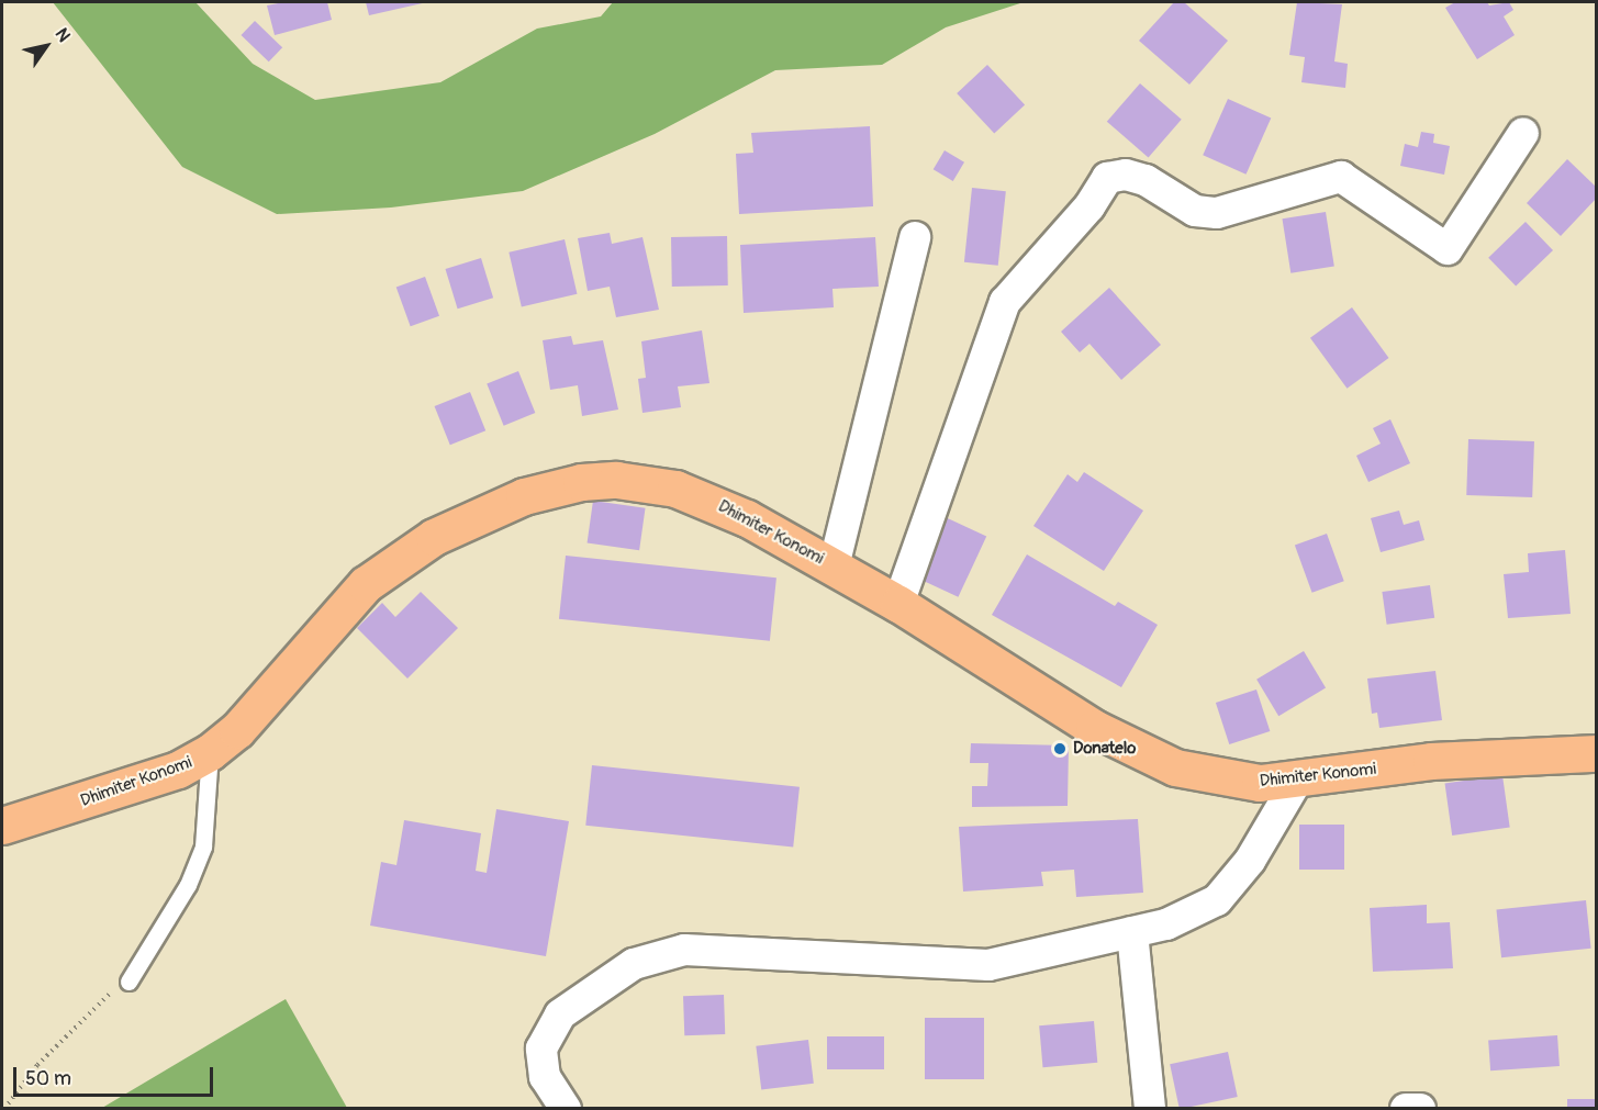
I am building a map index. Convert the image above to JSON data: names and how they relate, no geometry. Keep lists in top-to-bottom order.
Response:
{
  "streets": {
    "main road": ["Dhimiter Konomi"]
  },
  "places": ["Donatelo"],
  "scale_bar": "50 m",
  "north": "top right"
}
